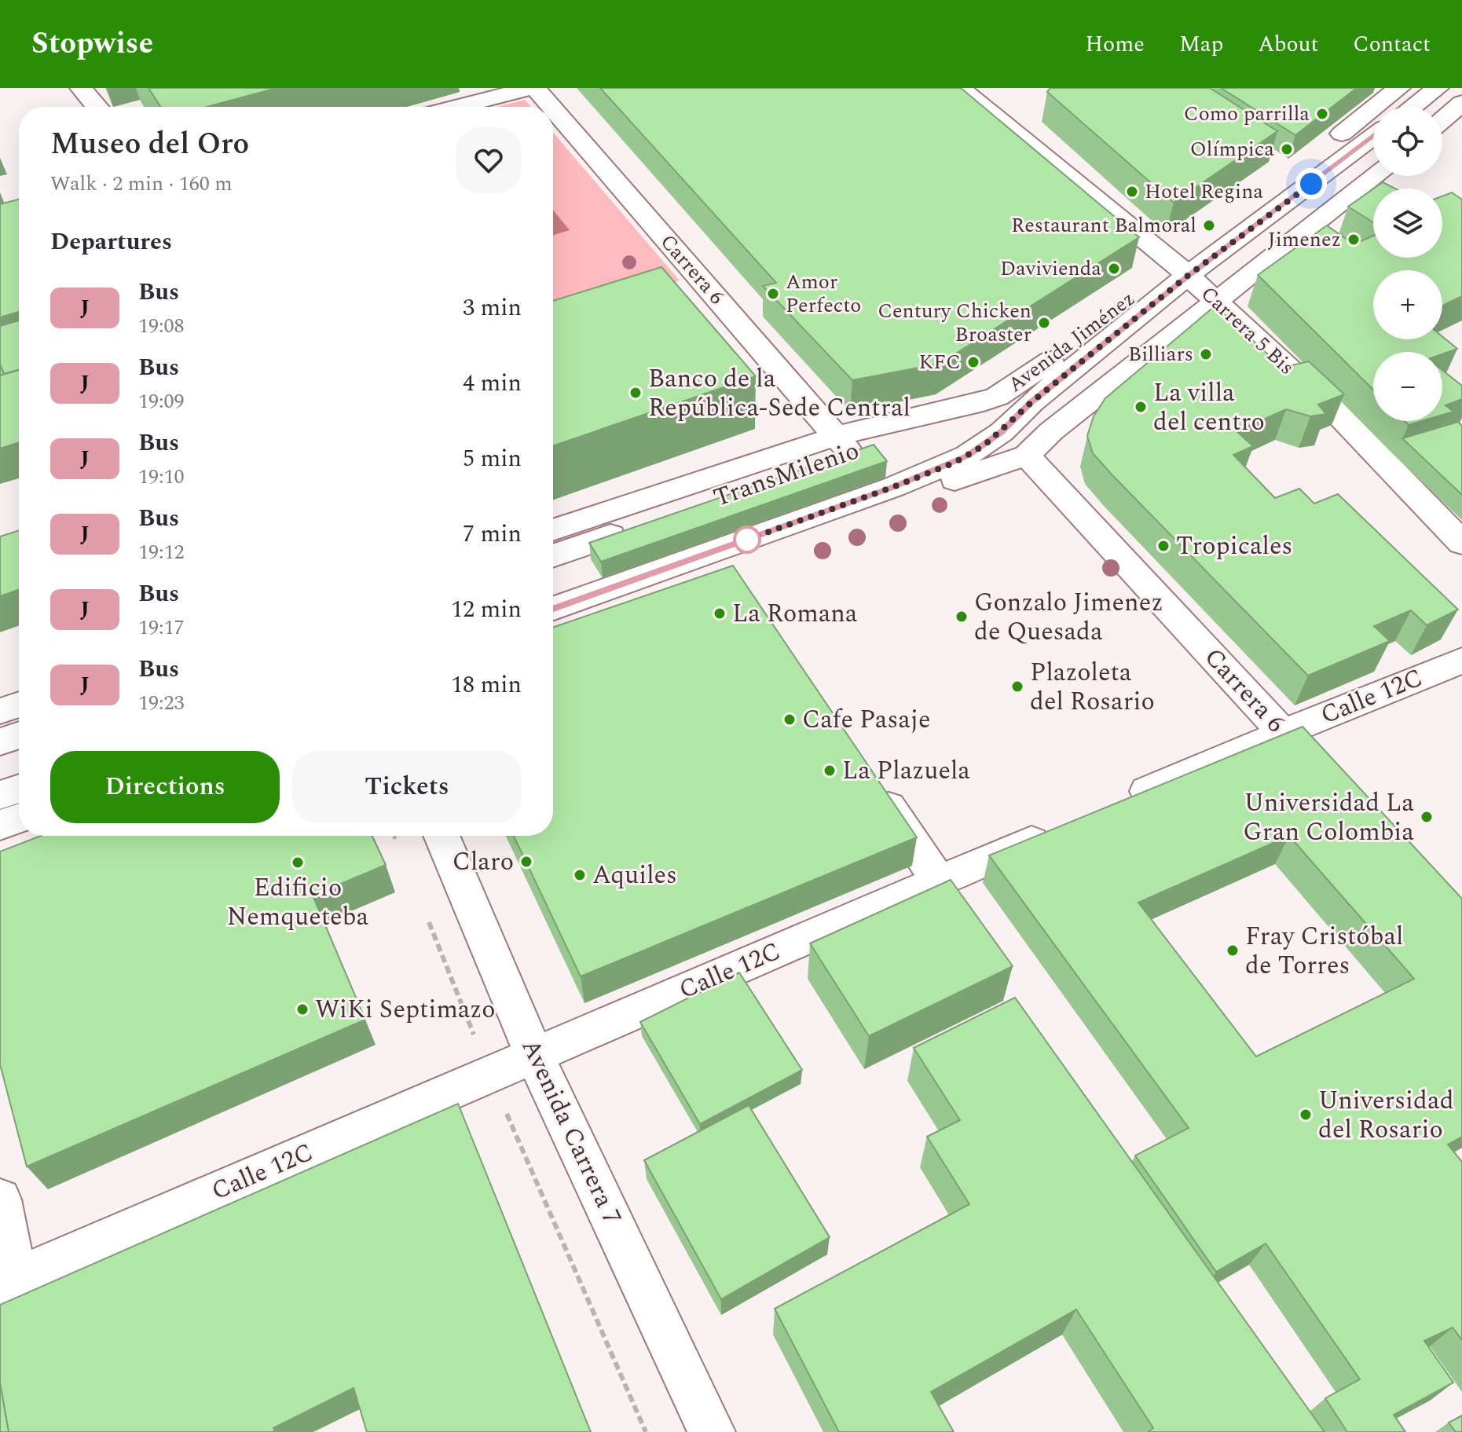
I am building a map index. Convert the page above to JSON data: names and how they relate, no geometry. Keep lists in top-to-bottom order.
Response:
{
  "streets": {
    "street": [
      "Carrera 6",
      "Carrera 5 Bis",
      "Avenida Jiménez",
      "TransMilenio",
      "Calle 12C",
      "Avenida Carrera 7"
    ]
  },
  "crossings": [
    ["Carrera 6", "Avenida Jiménez"],
    ["Carrera 6", "TransMilenio"],
    ["Carrera 6", "Calle 12C"],
    ["Carrera 5 Bis", "Avenida Jiménez"],
    ["Carrera 5 Bis", "TransMilenio"],
    ["Avenida Jiménez", "TransMilenio"],
    ["Calle 12C", "Avenida Carrera 7"]
  ],
  "places": [
    "Como parrilla",
    "Olímpica",
    "Hotel Regina",
    "Restaurant Balmoral",
    "Jimenez",
    "Davivienda",
    "Amor Perfecto",
    "Century Chicken Broaster",
    "Billiars",
    "KFC",
    "Banco de la República-Sede Central",
    "La villa del centro",
    "Tropicales",
    "La Romana",
    "Gonzalo Jimenez de Quesada",
    "Plazoleta del Rosario",
    "Cafe Pasaje",
    "La Plazuela",
    "Universidad La Gran Colombia",
    "Claro",
    "Edificio Nemqueteba",
    "Aquiles",
    "Fray Cristóbal de Torres",
    "WiKi Septimazo",
    "Universidad del Rosario"
  ],
  "lines": ["bus line J"],
  "page": {
    "header": "Stopwise",
    "nav": [
      "Home",
      "Map",
      "About",
      "Contact"
    ],
    "map_buttons": ["+", "−"],
    "heading": [
      ["Museo del Oro", "Walk · 2 min · 160 m"],
      "Departures"
    ],
    "list": [
      {
        "mark": "J",
        "name": "Bus",
        "note": "19:08",
        "value": "3 min"
      },
      {
        "mark": "J",
        "name": "Bus",
        "note": "19:09",
        "value": "4 min"
      },
      {
        "mark": "J",
        "name": "Bus",
        "note": "19:10",
        "value": "5 min"
      },
      {
        "mark": "J",
        "name": "Bus",
        "note": "19:12",
        "value": "7 min"
      },
      {
        "mark": "J",
        "name": "Bus",
        "note": "19:17",
        "value": "12 min"
      },
      {
        "mark": "J",
        "name": "Bus",
        "note": "19:23",
        "value": "18 min"
      }
    ],
    "buttons": ["Directions", "Tickets"]
  }
}
